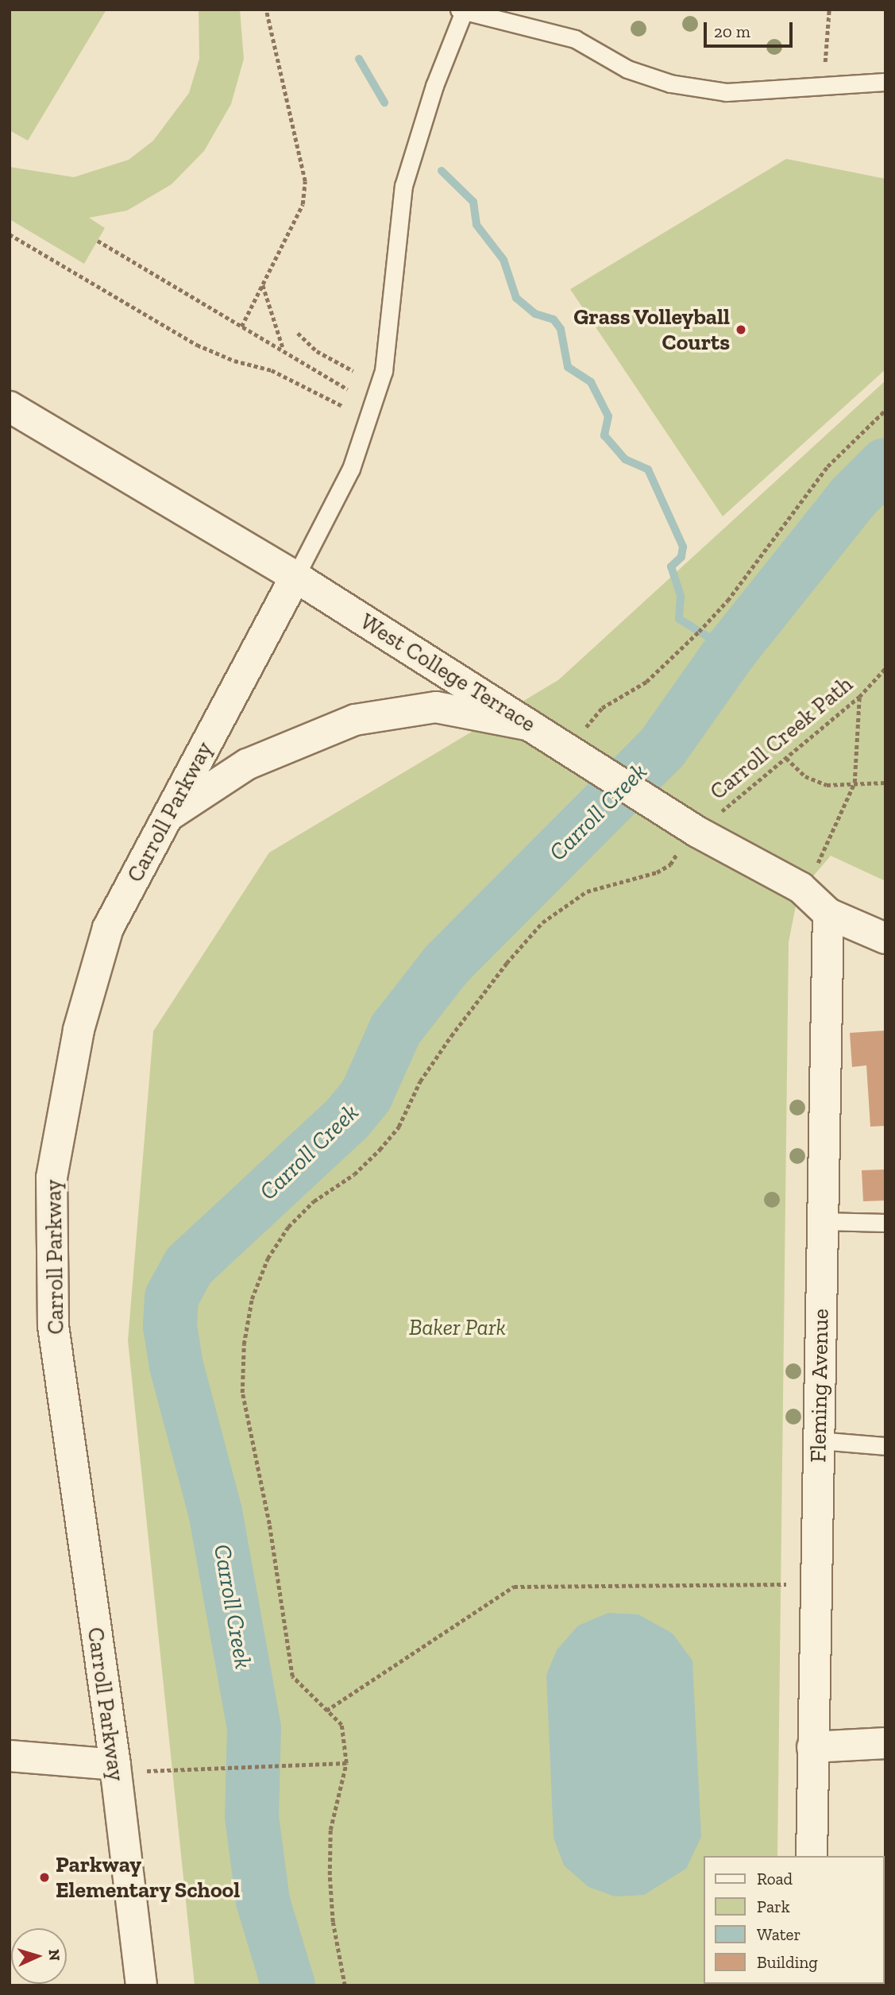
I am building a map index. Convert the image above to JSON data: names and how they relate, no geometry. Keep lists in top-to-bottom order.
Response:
{
  "streets": {
    "street": ["West College Terrace", "Carroll Parkway", "Fleming Avenue"],
    "path": ["Carroll Creek Path"]
  },
  "crossings": [
    ["West College Terrace", "Carroll Creek Path"],
    ["West College Terrace", "Carroll Parkway"],
    ["West College Terrace", "Fleming Avenue"]
  ],
  "water": ["Carroll Creek"],
  "parks": ["Baker Park"],
  "places": ["Grass Volleyball Courts", "Parkway Elementary School"],
  "legend": [
    "Road",
    "Park",
    "Water",
    "Building"
  ],
  "scale_bar": "20 m",
  "north": "right"
}
